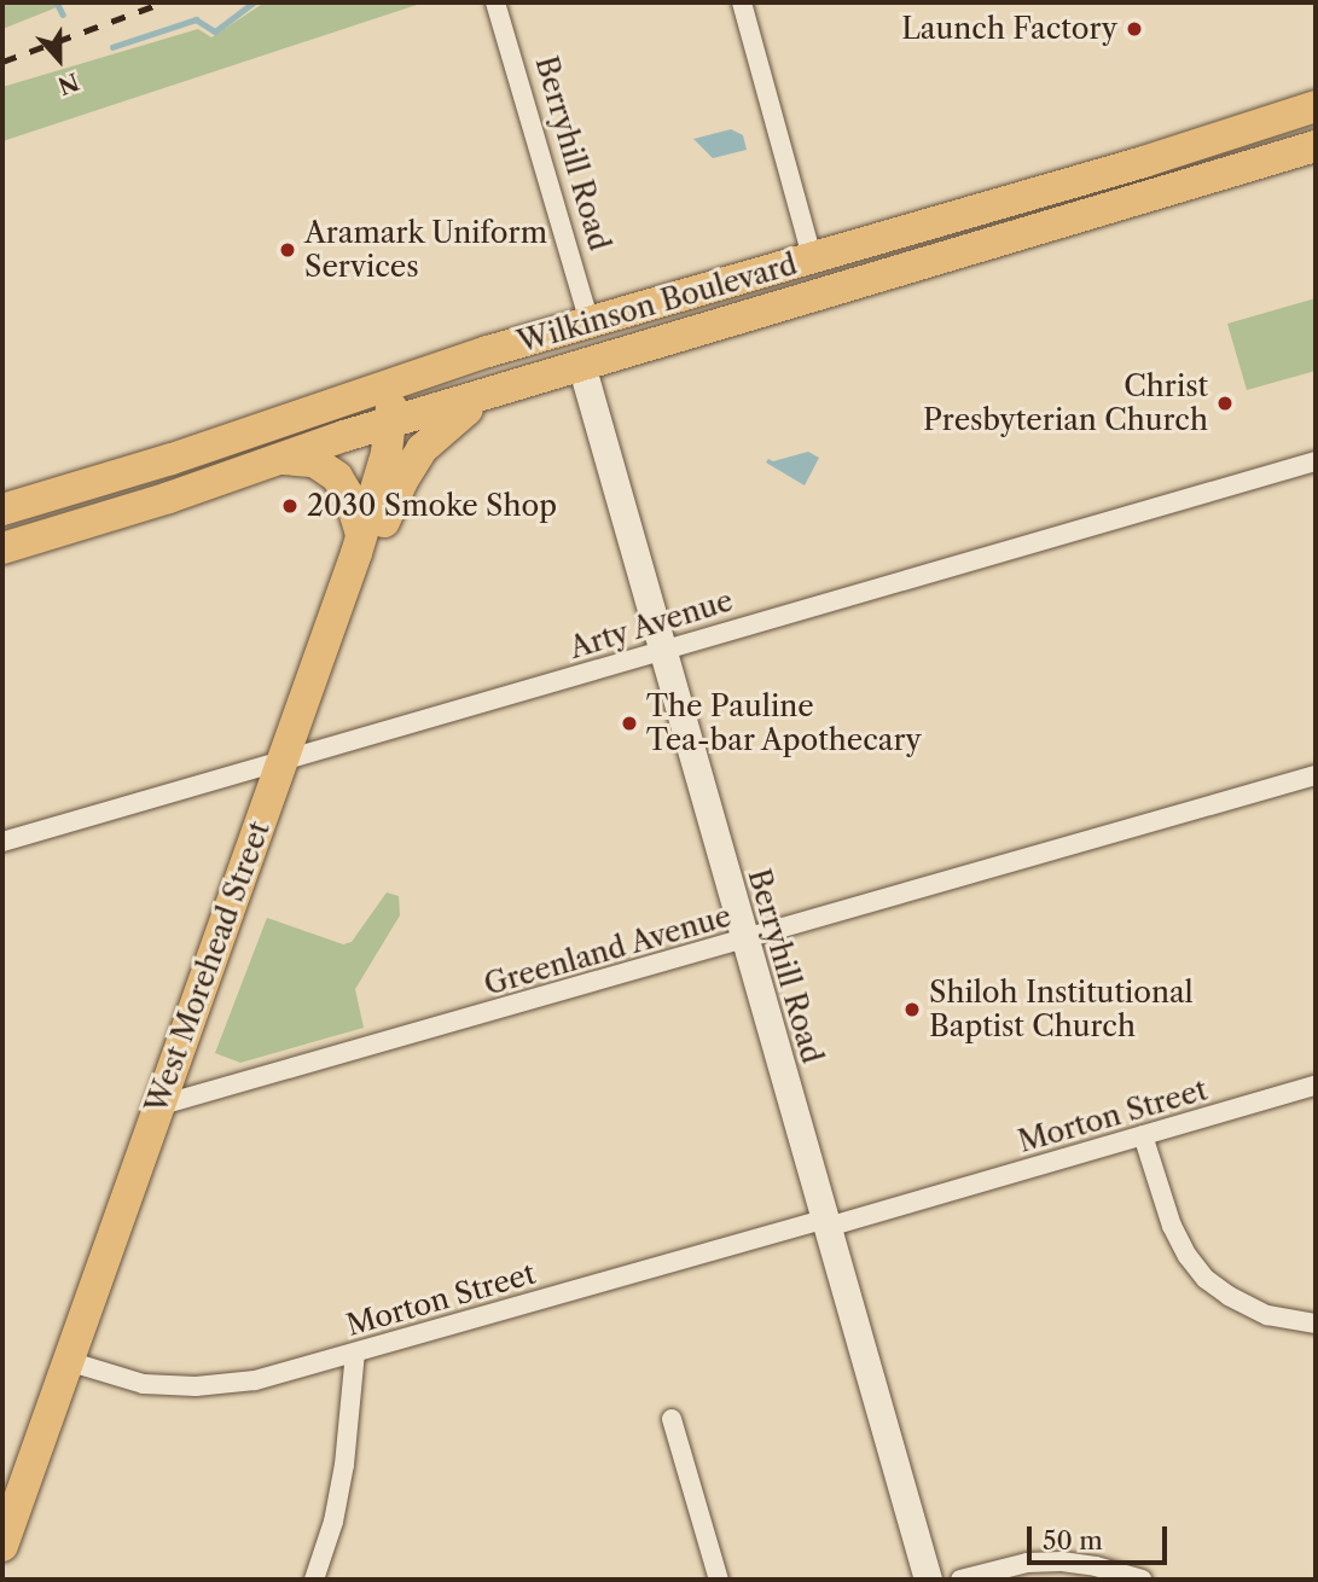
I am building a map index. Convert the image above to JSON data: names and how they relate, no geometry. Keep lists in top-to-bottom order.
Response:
{
  "streets": {
    "main road": ["Wilkinson Boulevard", "West Morehead Street"],
    "street": [
      "Berryhill Road",
      "Arty Avenue",
      "Greenland Avenue",
      "Morton Street"
    ]
  },
  "crossings": [
    ["Berryhill Road", "Wilkinson Boulevard"],
    ["Berryhill Road", "Arty Avenue"],
    ["Berryhill Road", "Greenland Avenue"],
    ["Berryhill Road", "Morton Street"],
    ["Wilkinson Boulevard", "West Morehead Street"],
    ["Arty Avenue", "West Morehead Street"],
    ["Greenland Avenue", "West Morehead Street"],
    ["West Morehead Street", "Morton Street"]
  ],
  "places": [
    "Launch Factory",
    "Aramark Uniform Services",
    "Christ Presbyterian Church",
    "2030 Smoke Shop",
    "The Pauline Tea-bar Apothecary",
    "Shiloh Institutional Baptist Church"
  ],
  "scale_bar": "50 m",
  "north": "bottom"
}
